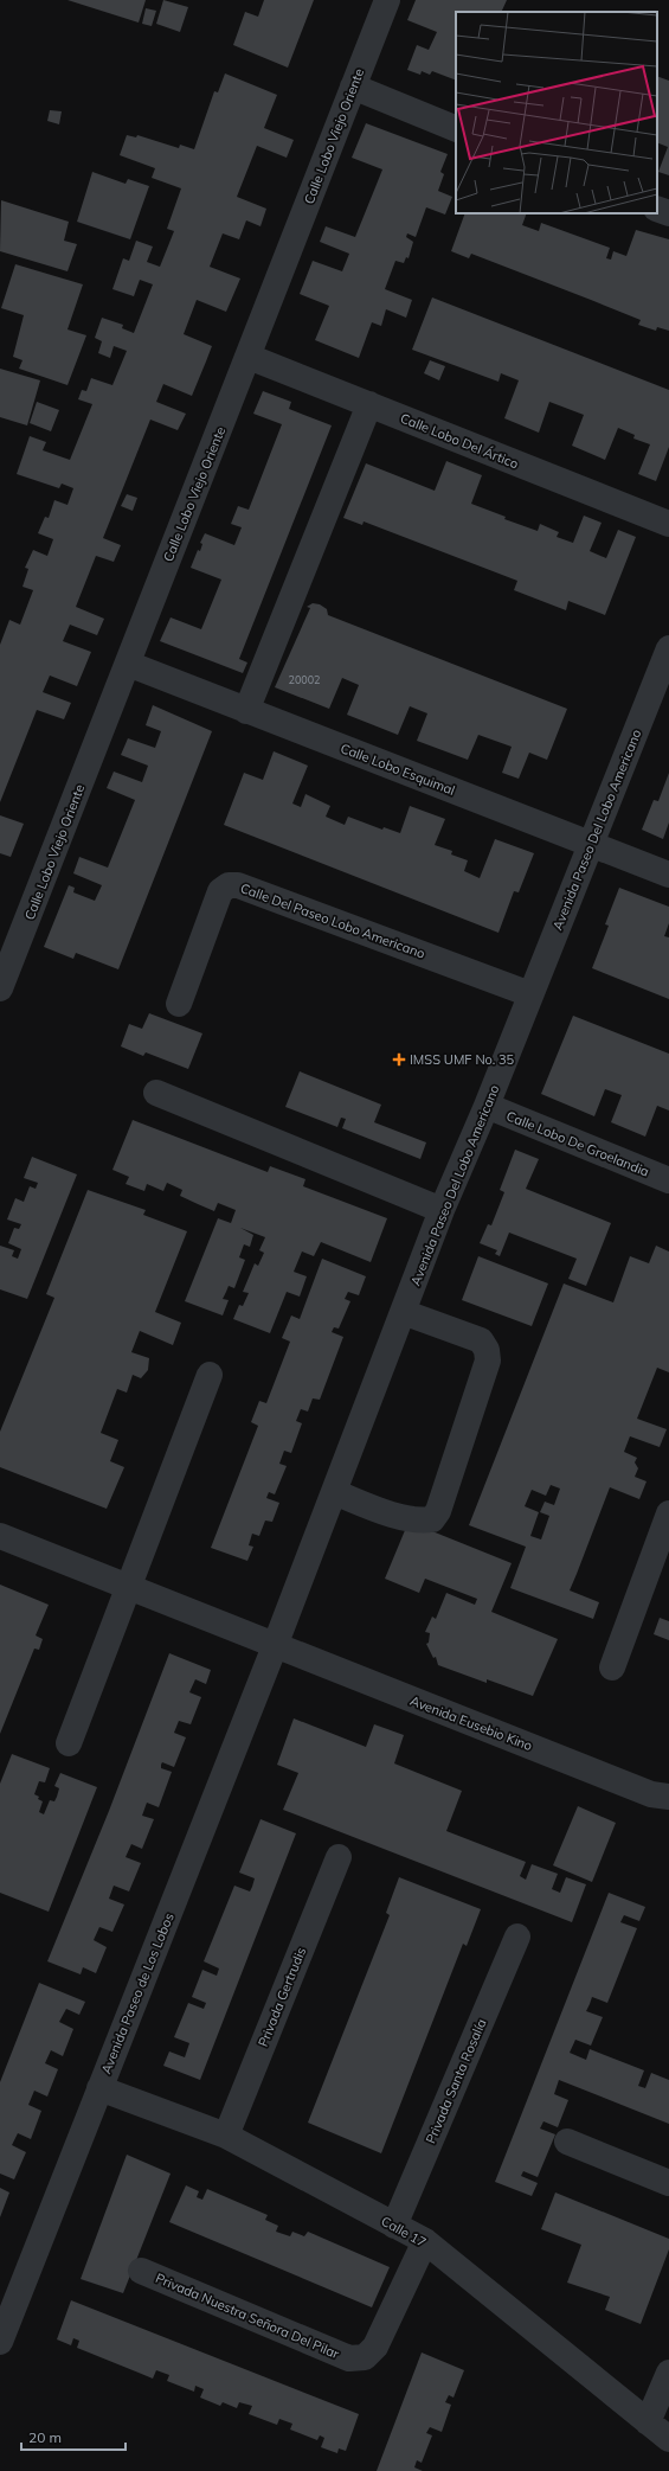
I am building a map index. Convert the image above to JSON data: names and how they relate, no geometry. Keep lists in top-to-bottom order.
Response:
{
  "streets": {
    "street": [
      "Calle Lobo Viejo Oriente",
      "Calle Lobo Del Ártico",
      "Calle Lobo Esquimal",
      "Avenida Paseo Del Lobo Americano",
      "Calle Del Paseo Lobo Americano",
      "Calle Lobo De Groelandia",
      "Avenida Eusebio Kino",
      "Avenida Paseo de Los Lobos",
      "Privada Gertrudis",
      "Privada Santa Rosalía",
      "Calle 17",
      "Privada Nuestra Señora Del Pilar"
    ]
  },
  "crossings": [
    ["Calle Lobo Viejo Oriente", "Calle Lobo Del Ártico"],
    ["Calle Lobo Viejo Oriente", "Calle Lobo Esquimal"],
    ["Calle Lobo Esquimal", "Avenida Paseo Del Lobo Americano"],
    ["Avenida Paseo Del Lobo Americano", "Calle Del Paseo Lobo Americano"],
    ["Avenida Paseo Del Lobo Americano", "Calle Lobo De Groelandia"],
    ["Avenida Paseo Del Lobo Americano", "Avenida Eusebio Kino"],
    ["Avenida Paseo Del Lobo Americano", "Avenida Paseo de Los Lobos"],
    ["Avenida Eusebio Kino", "Avenida Paseo de Los Lobos"],
    ["Avenida Paseo de Los Lobos", "Calle 17"],
    ["Privada Gertrudis", "Calle 17"],
    ["Privada Santa Rosalía", "Calle 17"],
    ["Calle 17", "Privada Nuestra Señora Del Pilar"]
  ],
  "places": {
    "health": ["IMSS UMF No. 35"]
  },
  "house_numbers": ["20002"],
  "scale_bar": "20 m"
}
